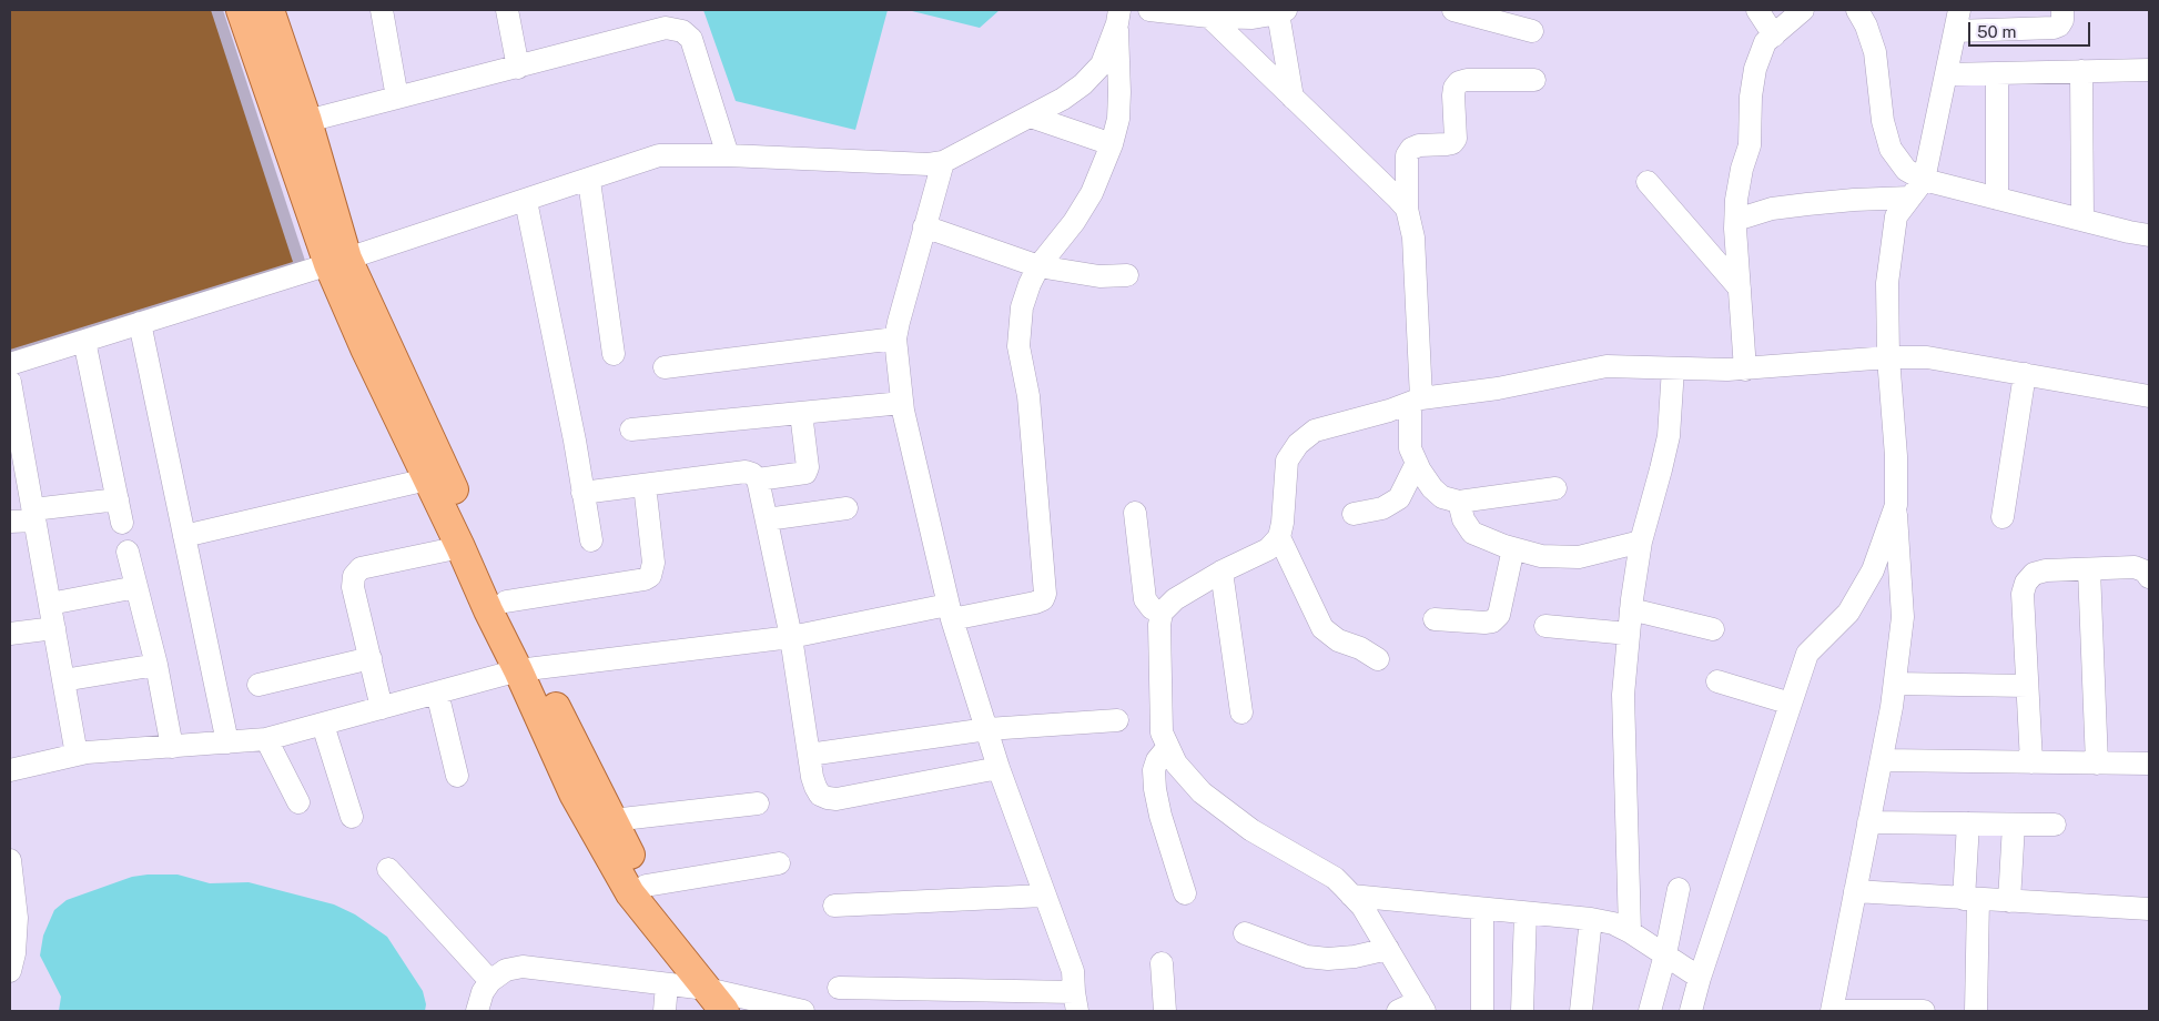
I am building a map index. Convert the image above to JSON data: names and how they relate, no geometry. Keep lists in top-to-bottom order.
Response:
{
  "scale_bar": "50 m"
}
